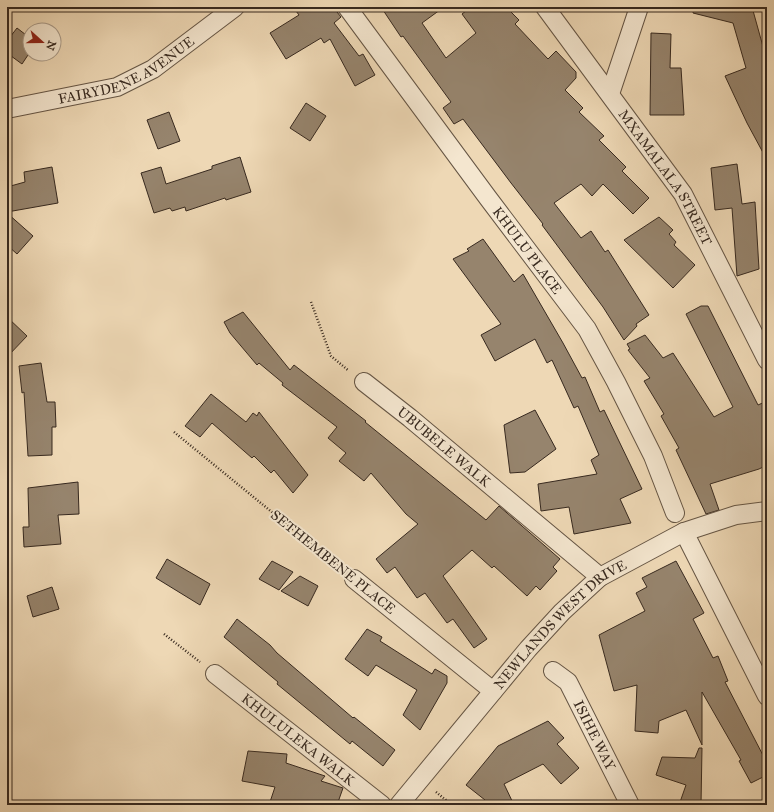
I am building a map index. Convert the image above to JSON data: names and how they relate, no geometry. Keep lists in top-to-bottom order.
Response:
{
  "streets": {
    "street": [
      "FAIRYDENE AVENUE",
      "MXAMALALA STREET",
      "KHULU PLACE",
      "UBUBELE WALK",
      "SETHEMBENE PLACE",
      "NEWLANDS WEST DRIVE",
      "ISIHE WAY",
      "KHULULEKA WALK"
    ]
  },
  "crossings": [
    ["UBUBELE WALK", "NEWLANDS WEST DRIVE"],
    ["SETHEMBENE PLACE", "NEWLANDS WEST DRIVE"]
  ],
  "north": "right"
}
